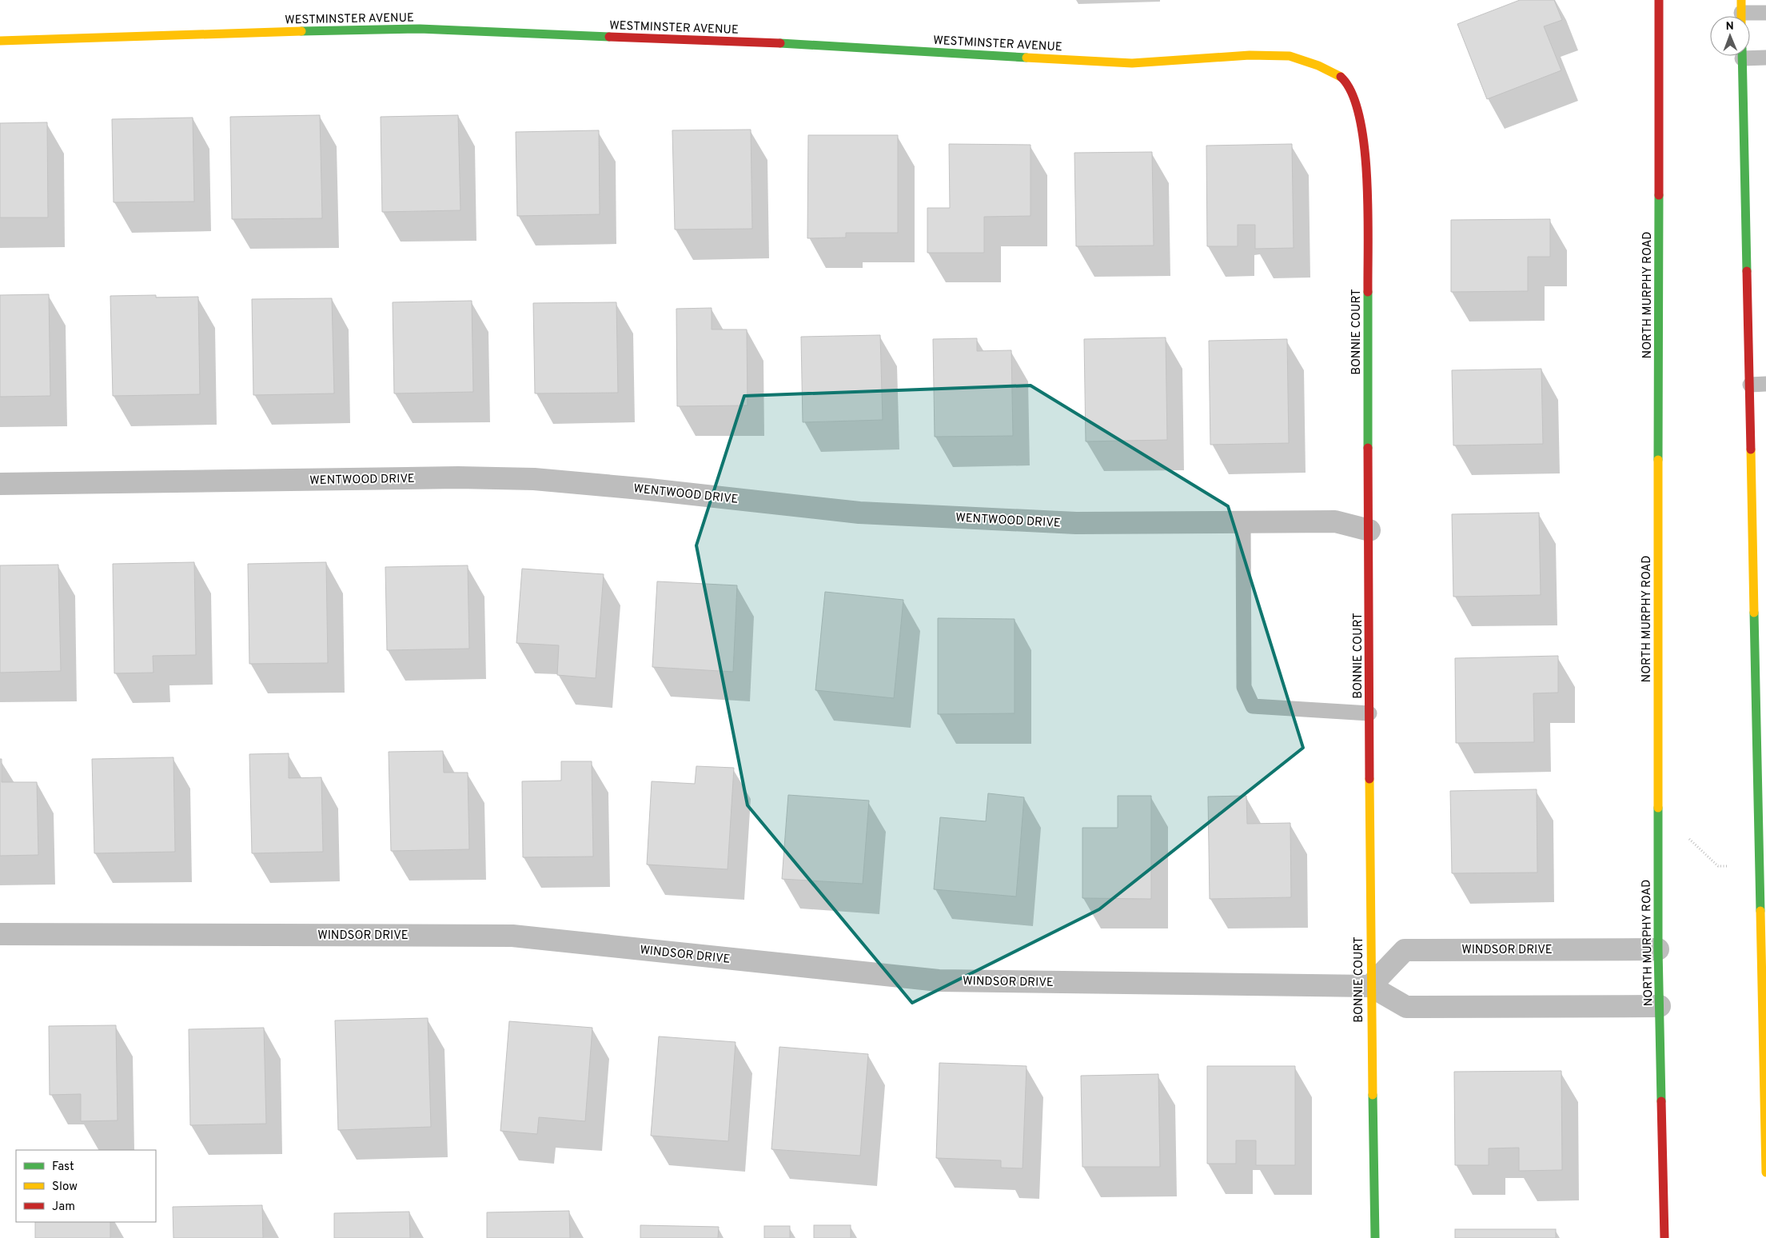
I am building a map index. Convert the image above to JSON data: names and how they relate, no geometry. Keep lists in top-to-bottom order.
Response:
{
  "streets": {
    "street": [
      "WESTMINSTER AVENUE",
      "NORTH MURPHY ROAD",
      "BONNIE COURT",
      "WENTWOOD DRIVE",
      "WINDSOR DRIVE"
    ]
  },
  "crossings": [
    ["WESTMINSTER AVENUE", "BONNIE COURT"],
    ["NORTH MURPHY ROAD", "WINDSOR DRIVE"],
    ["BONNIE COURT", "WENTWOOD DRIVE"],
    ["BONNIE COURT", "WINDSOR DRIVE"]
  ],
  "legend": ["Fast", "Slow", "Jam"],
  "north": "top"
}
